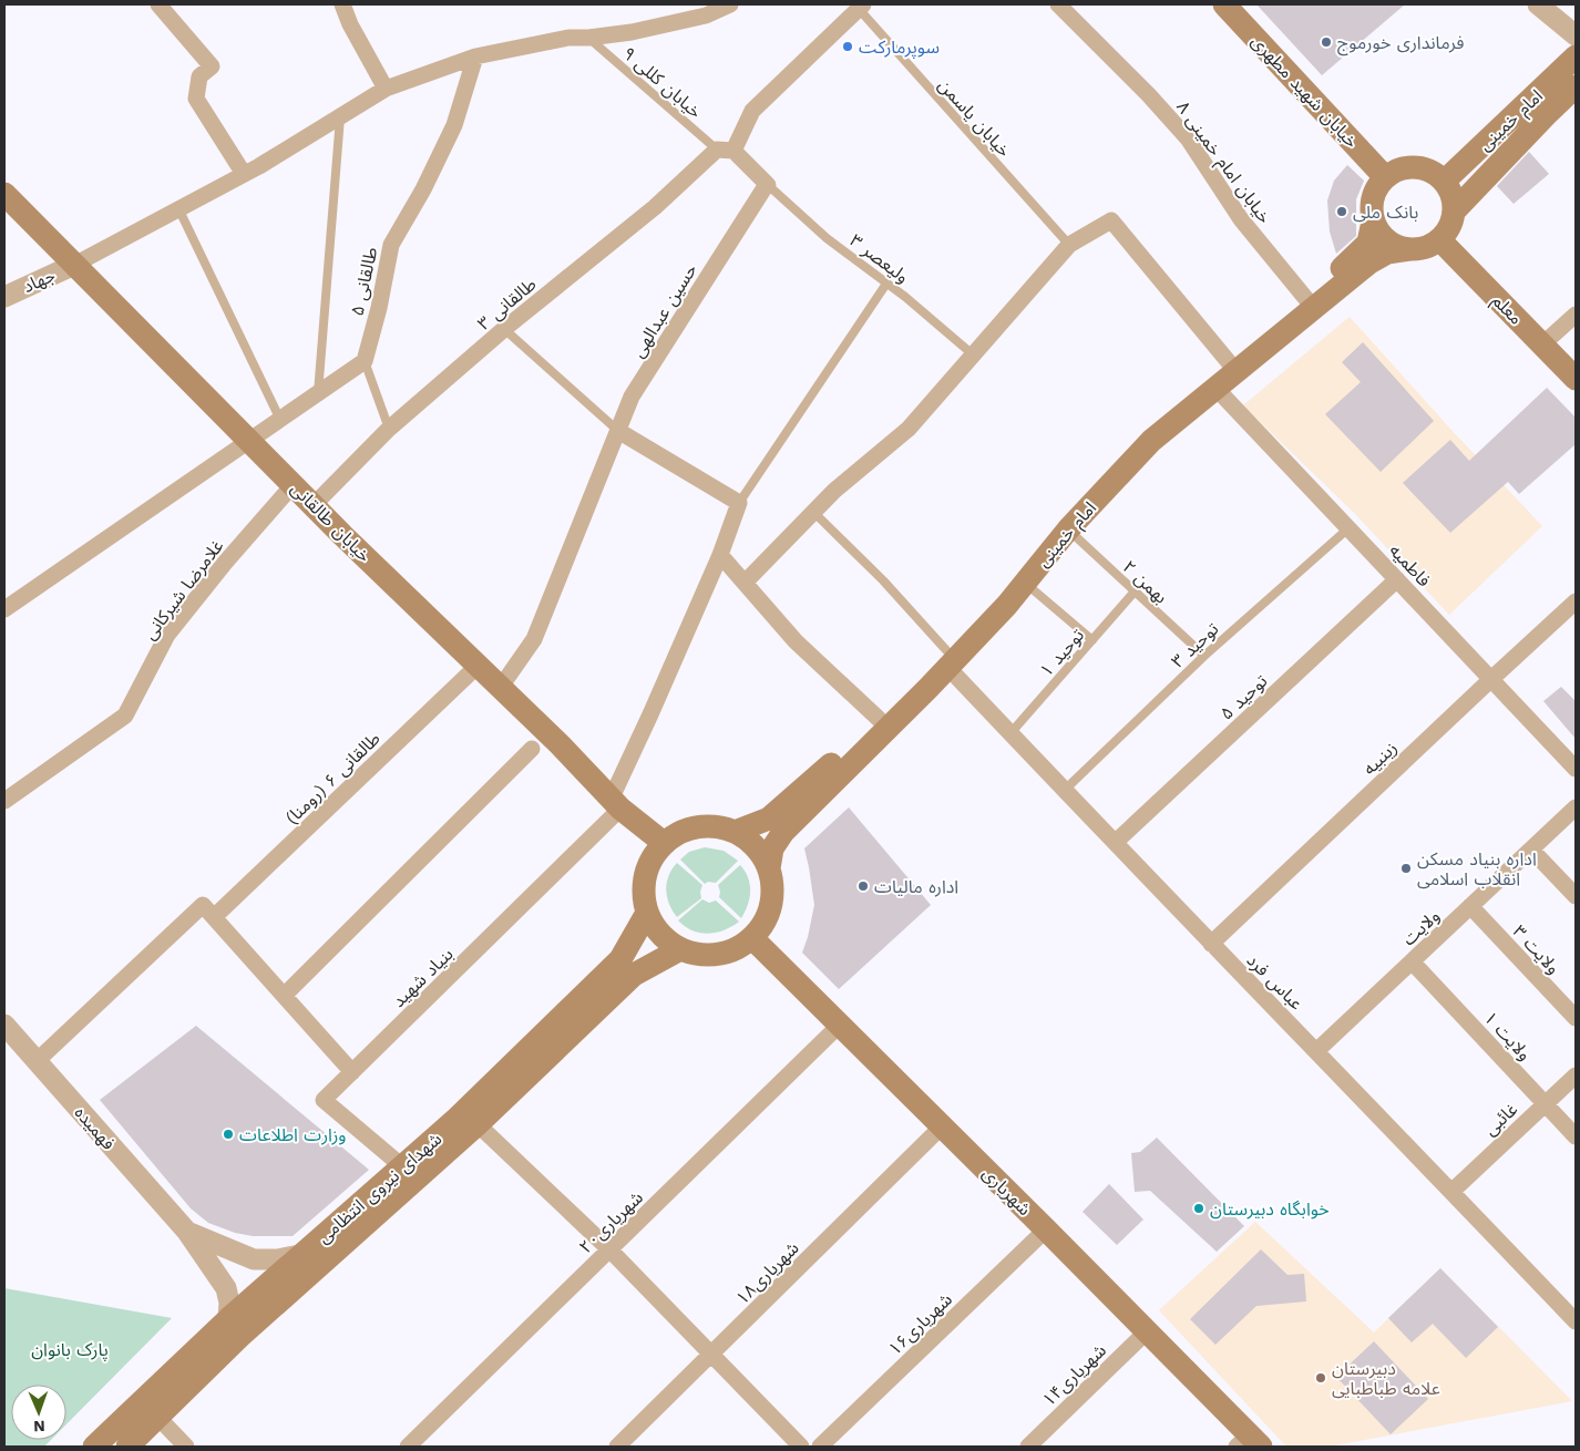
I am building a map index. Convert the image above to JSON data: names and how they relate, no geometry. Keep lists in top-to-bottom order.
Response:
{
  "streets": {
    "main road": [
      "خیابان شهید مطهری",
      "امام خمینی",
      "معلم",
      "خیابان طالقانی",
      "شهدای نیروی انتظامی",
      "شهریاری"
    ],
    "street": [
      "خیابان امام خمینی ۸",
      "جهاد",
      "طالقانی ۵",
      "طالقانی ۳",
      "حسین عبدالهی",
      "فاطمیه",
      "غلامرضا شیرکانی",
      "توحید ۵",
      "زینبیه",
      "طالقانی ۶ (رومنا)",
      "ولایت",
      "ولایت ۳",
      "بنیاد شهید",
      "عباس فرد",
      "ولایت ۱",
      "غائبی",
      "فهمیده",
      "شهریاری۲۰",
      "شهریاری۱۸",
      "شهریاری۱۶",
      "شهریاری۱۴"
    ],
    "lane": [
      "خیابان کللی ۹",
      "خیابان یاسمن",
      "ولیعصر ۳",
      "بهمن ۲",
      "توحید ۳",
      "توحید ۱"
    ]
  },
  "crossings": [
    ["خیابان کللی ۹", "طالقانی ۳"],
    ["خیابان شهید مطهری", "امام خمینی"],
    ["خیابان شهید مطهری", "معلم"],
    ["امام خمینی", "خیابان امام خمینی ۸"],
    ["امام خمینی", "معلم"],
    ["امام خمینی", "خیابان طالقانی"],
    ["امام خمینی", "فاطمیه"],
    ["امام خمینی", "بهمن ۲"],
    ["امام خمینی", "عباس فرد"],
    ["امام خمینی", "شهدای نیروی انتظامی"],
    ["امام خمینی", "شهریاری"],
    ["ولیعصر ۳", "حسین عبدالهی"],
    ["جهاد", "خیابان طالقانی"],
    ["طالقانی ۳", "خیابان طالقانی"],
    ["حسین عبدالهی", "خیابان طالقانی"],
    ["خیابان طالقانی", "غلامرضا شیرکانی"],
    ["خیابان طالقانی", "طالقانی ۶ (رومنا)"],
    ["خیابان طالقانی", "بنیاد شهید"],
    ["خیابان طالقانی", "شهدای نیروی انتظامی"],
    ["خیابان طالقانی", "شهریاری"],
    ["فاطمیه", "توحید ۳"],
    ["فاطمیه", "توحید ۵"],
    ["فاطمیه", "زینبیه"],
    ["بهمن ۲", "توحید ۳"],
    ["بهمن ۲", "توحید ۱"],
    ["توحید ۳", "عباس فرد"],
    ["توحید ۱", "عباس فرد"],
    ["توحید ۵", "عباس فرد"],
    ["زینبیه", "عباس فرد"],
    ["ولایت", "ولایت ۳"],
    ["ولایت", "عباس فرد"],
    ["ولایت", "ولایت ۱"],
    ["بنیاد شهید", "شهدای نیروی انتظامی"],
    ["عباس فرد", "غائبی"],
    ["ولایت ۱", "غائبی"],
    ["فهمیده", "شهدای نیروی انتظامی"],
    ["شهدای نیروی انتظامی", "شهریاری"],
    ["شهریاری", "شهریاری۲۰"],
    ["شهریاری", "شهریاری۱۸"],
    ["شهریاری", "شهریاری۱۶"],
    ["شهریاری", "شهریاری۱۴"]
  ],
  "parks": ["پارک بانوان"],
  "places": [
    "فرمانداری خورموج",
    "سوپرمارکت",
    "بانک ملی",
    "اداره بنیاد مسکن انقلاب اسلامی",
    "اداره مالیات",
    "وزارت اطلاعات",
    "خوابگاه دبیرستان",
    "دبیرستان علامه طباطبایی"
  ],
  "north": "bottom"
}
